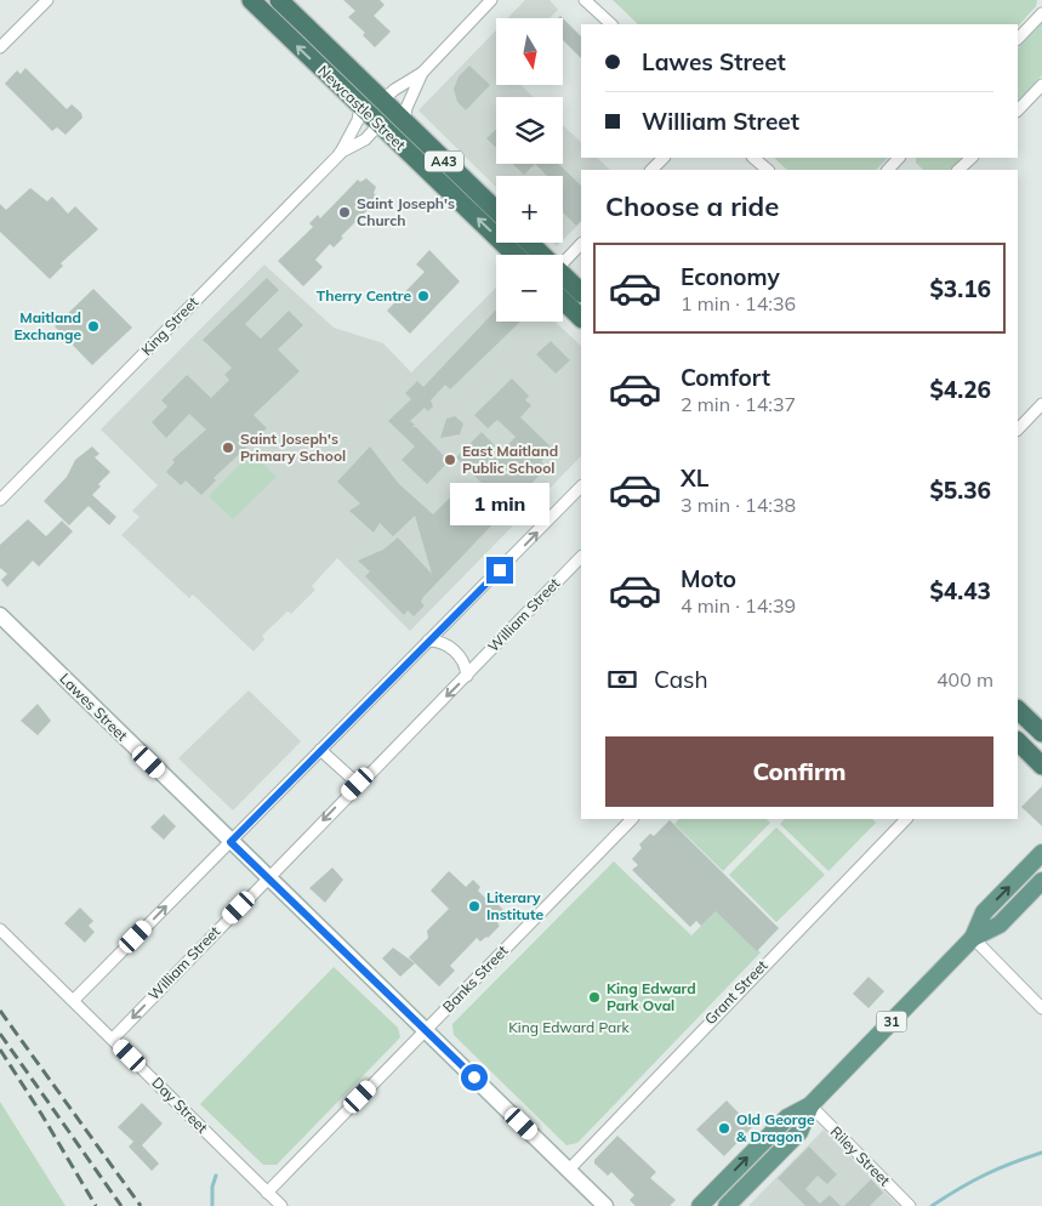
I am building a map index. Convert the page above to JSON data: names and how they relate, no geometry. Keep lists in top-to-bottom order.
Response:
{
  "streets": {
    "highway": ["Newcastle Street", "A43"],
    "main road": ["Lawes Street", "31"],
    "street": [
      "King Street",
      "William Street",
      "Banks Street",
      "Grant Street",
      "Day Street",
      "Riley Street"
    ]
  },
  "crossings": [
    ["Newcastle Street", "King Street"],
    ["William Street", "Lawes Street"],
    ["William Street", "Day Street"],
    ["Lawes Street", "Banks Street"],
    ["Lawes Street", "Grant Street"],
    ["Banks Street", "Day Street"],
    ["31", "Riley Street"]
  ],
  "parks": ["King Edward Park"],
  "places": [
    "Saint Joseph's Church",
    "Therry Centre",
    "Maitland Exchange",
    "Saint Joseph's Primary School",
    "East Maitland Public School",
    "Literary Institute",
    "King Edward Park Oval",
    "Old George & Dragon"
  ],
  "north": "bottom",
  "page": {
    "map_buttons": ["+", "−"],
    "banner": ["Lawes Street", "William Street"],
    "heading": "Choose a ride",
    "list": [
      {
        "name": "Economy",
        "note": "1 min · 14:36",
        "value": "$3.16"
      },
      {
        "name": "Comfort",
        "note": "2 min · 14:37",
        "value": "$4.26"
      },
      {
        "name": "XL",
        "note": "3 min · 14:38",
        "value": "$5.36"
      },
      {
        "name": "Moto",
        "note": "4 min · 14:39",
        "value": "$4.43"
      }
    ],
    "bubble": "1 min",
    "pay": ["Cash", "400 m"],
    "buttons": "Confirm"
  }
}
